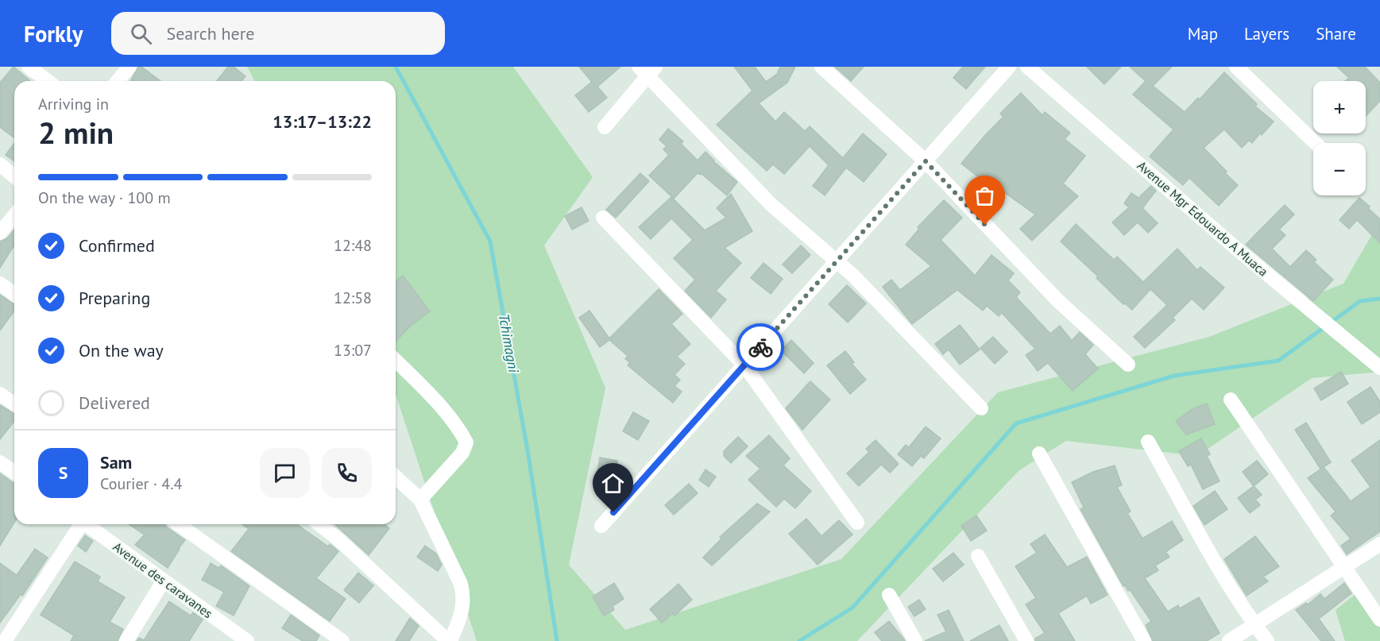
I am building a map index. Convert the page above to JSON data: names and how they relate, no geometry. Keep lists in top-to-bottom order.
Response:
{
  "streets": {
    "street": ["Avenue Mgr Edouardo A Muaca", "Avenue des caravanes"]
  },
  "water": ["Tchimagni"],
  "page": {
    "header": "Forkly",
    "search": "Search here",
    "nav": ["Map", "Layers", "Share"],
    "map_buttons": ["+", "−"],
    "heading": ["2 min", "Arriving in", "13:17–13:22"],
    "panel": ["Sam", "Courier · 4.4"],
    "bar": "On the way · 100 m",
    "list": [
      ["Confirmed", "12:48"],
      ["Preparing", "12:58"],
      ["On the way", "13:07"],
      "Delivered"
    ],
    "round": "S"
  }
}
